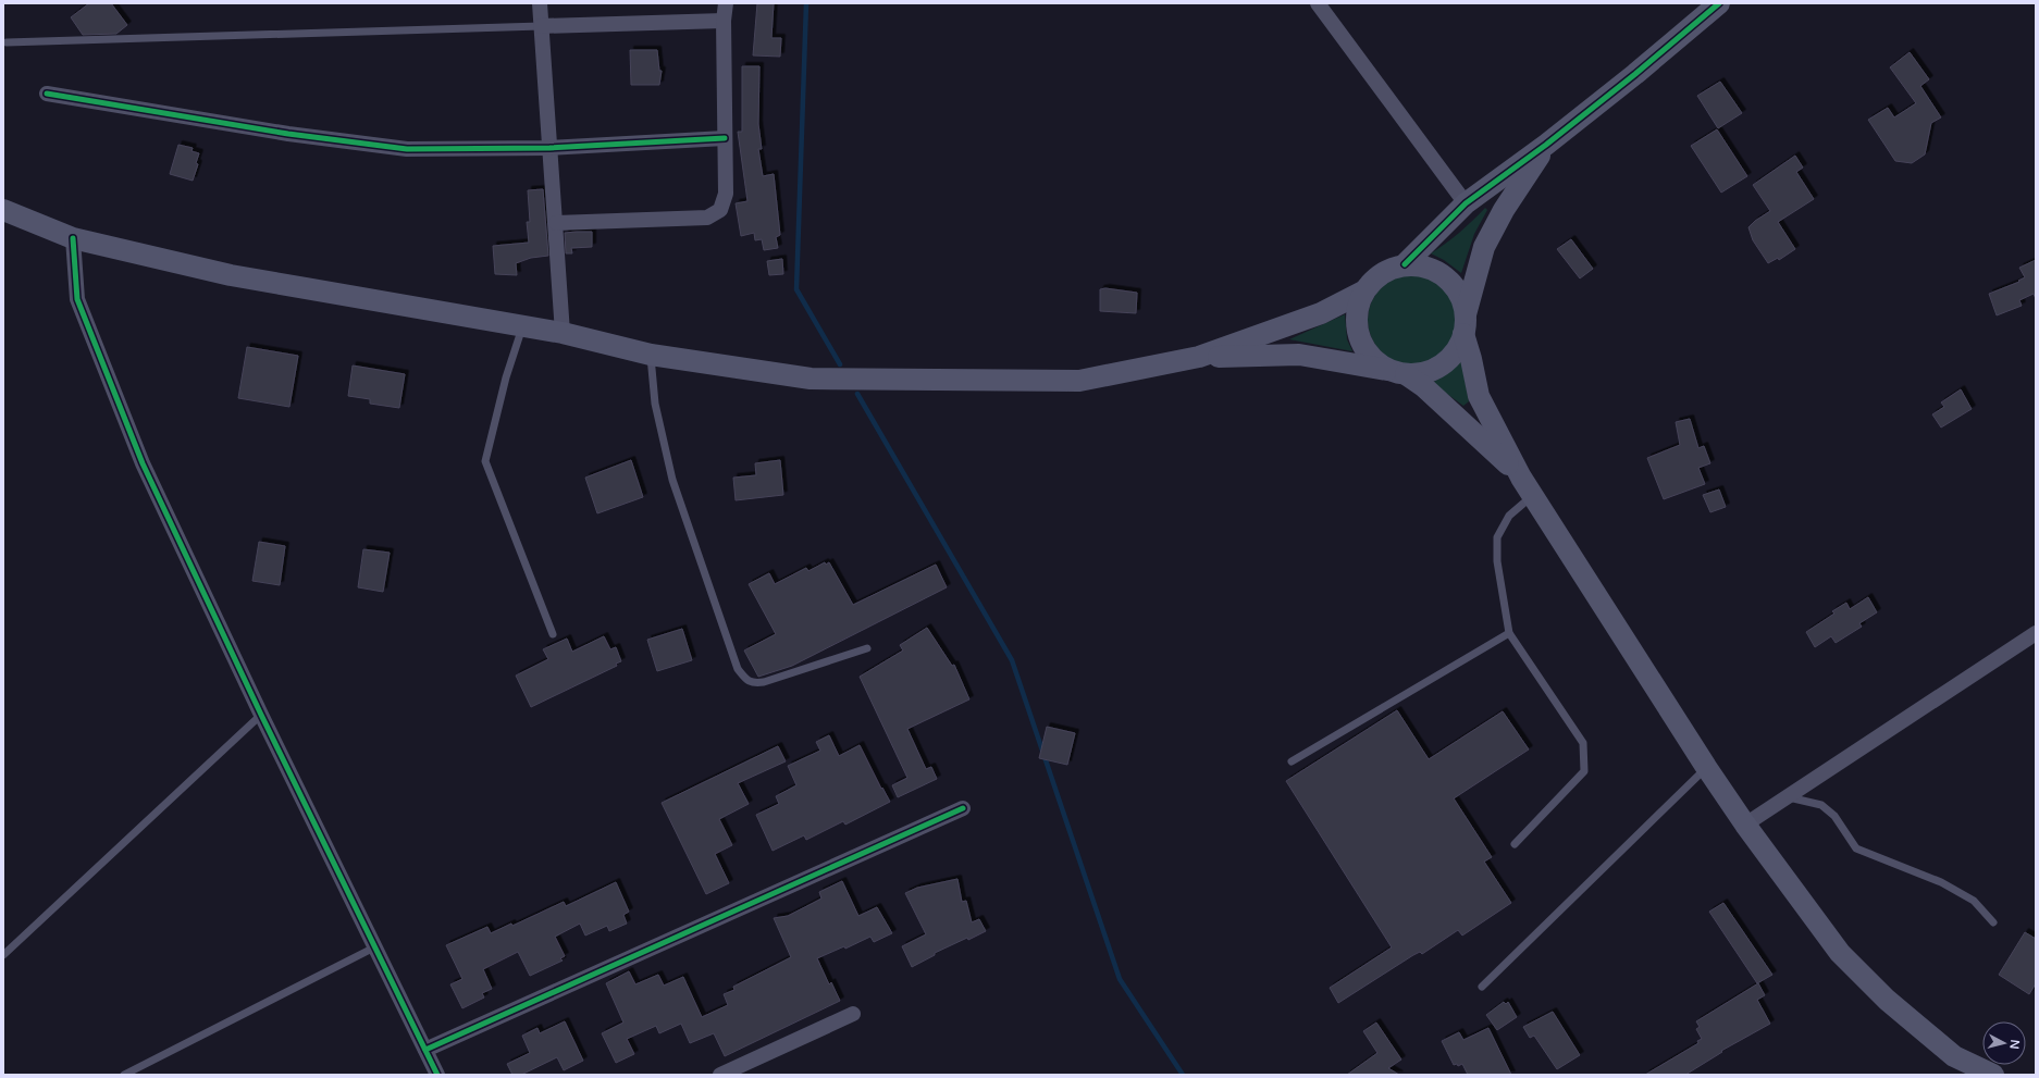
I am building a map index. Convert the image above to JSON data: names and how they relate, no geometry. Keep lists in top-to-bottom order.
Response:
{
  "north": "right"
}
